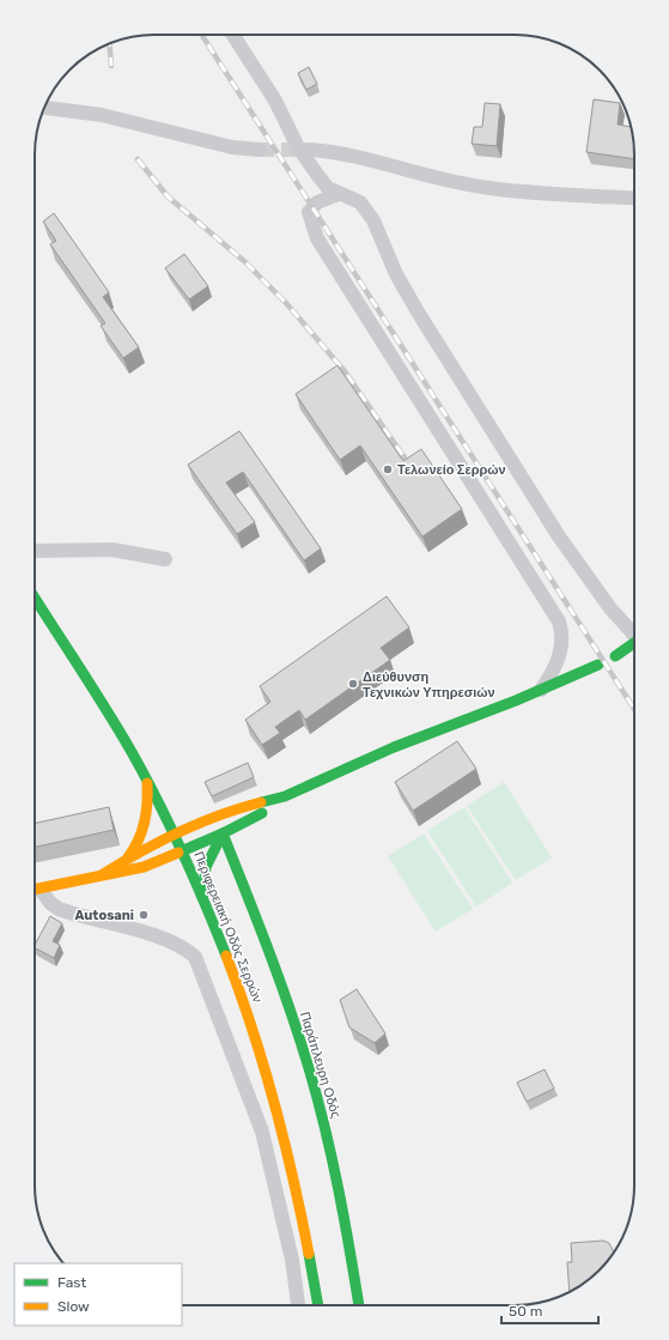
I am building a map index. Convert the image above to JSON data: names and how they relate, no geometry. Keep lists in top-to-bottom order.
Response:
{
  "streets": {
    "street": ["Περιφερειακή Οδός Σερρών", "Παράπλευρη Οδός"]
  },
  "places": ["Τελωνείο Σερρών", "Διεύθυνση Τεχνικών Υπηρεσιών", "Autosani"],
  "legend": ["Fast", "Slow"],
  "scale_bar": "50 m"
}
